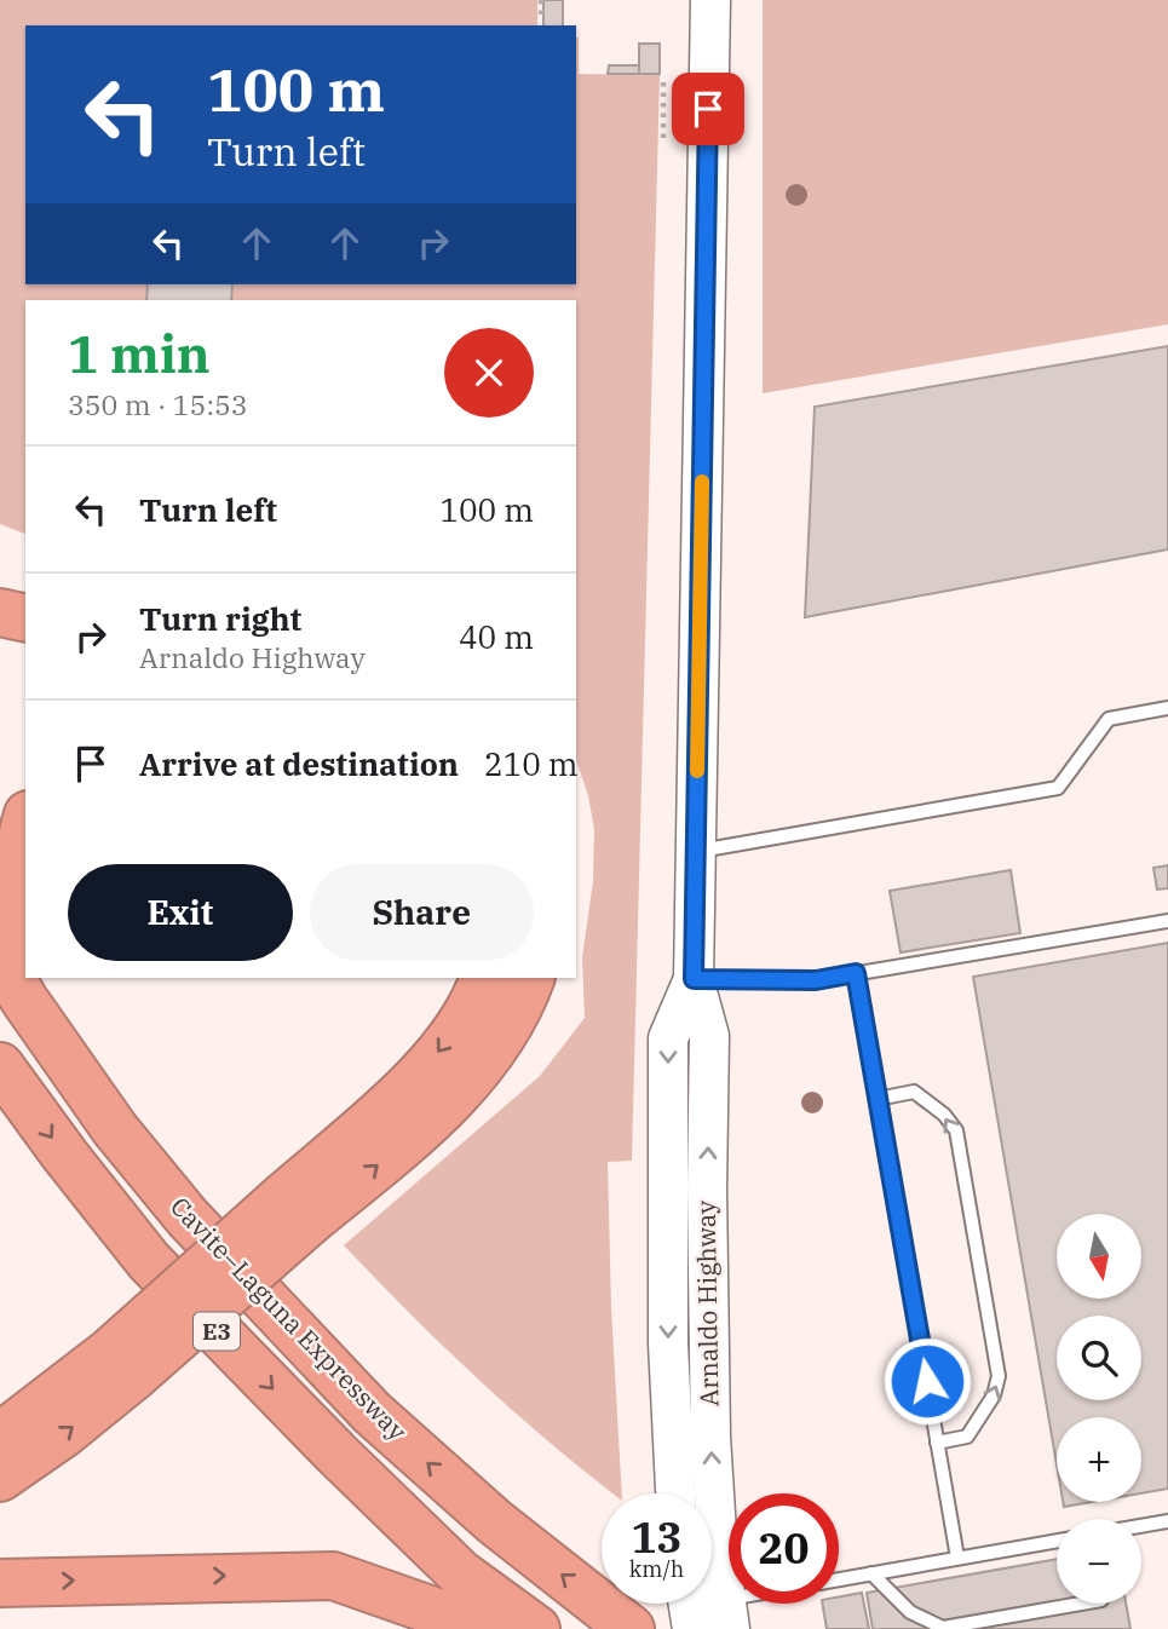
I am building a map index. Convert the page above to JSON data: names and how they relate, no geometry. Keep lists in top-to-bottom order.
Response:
{
  "streets": {
    "highway": ["Cavite–Laguna Expressway", "E3"],
    "main road": ["Arnaldo Highway"]
  },
  "north": "bottom",
  "page": {
    "turn": ["100 m", "Turn left"],
    "heading": ["1 min", "350 m · 15:53"],
    "list": [
      {
        "name": "Turn left",
        "value": "100 m"
      },
      {
        "name": "Turn right",
        "note": "Arnaldo Highway",
        "value": "40 m"
      },
      {
        "name": "Arrive at destination",
        "value": "210 m"
      }
    ],
    "buttons": ["Exit", "Share"],
    "map_buttons": ["+", "−"],
    "speed": "13 km/h",
    "limit": "20"
  }
}
